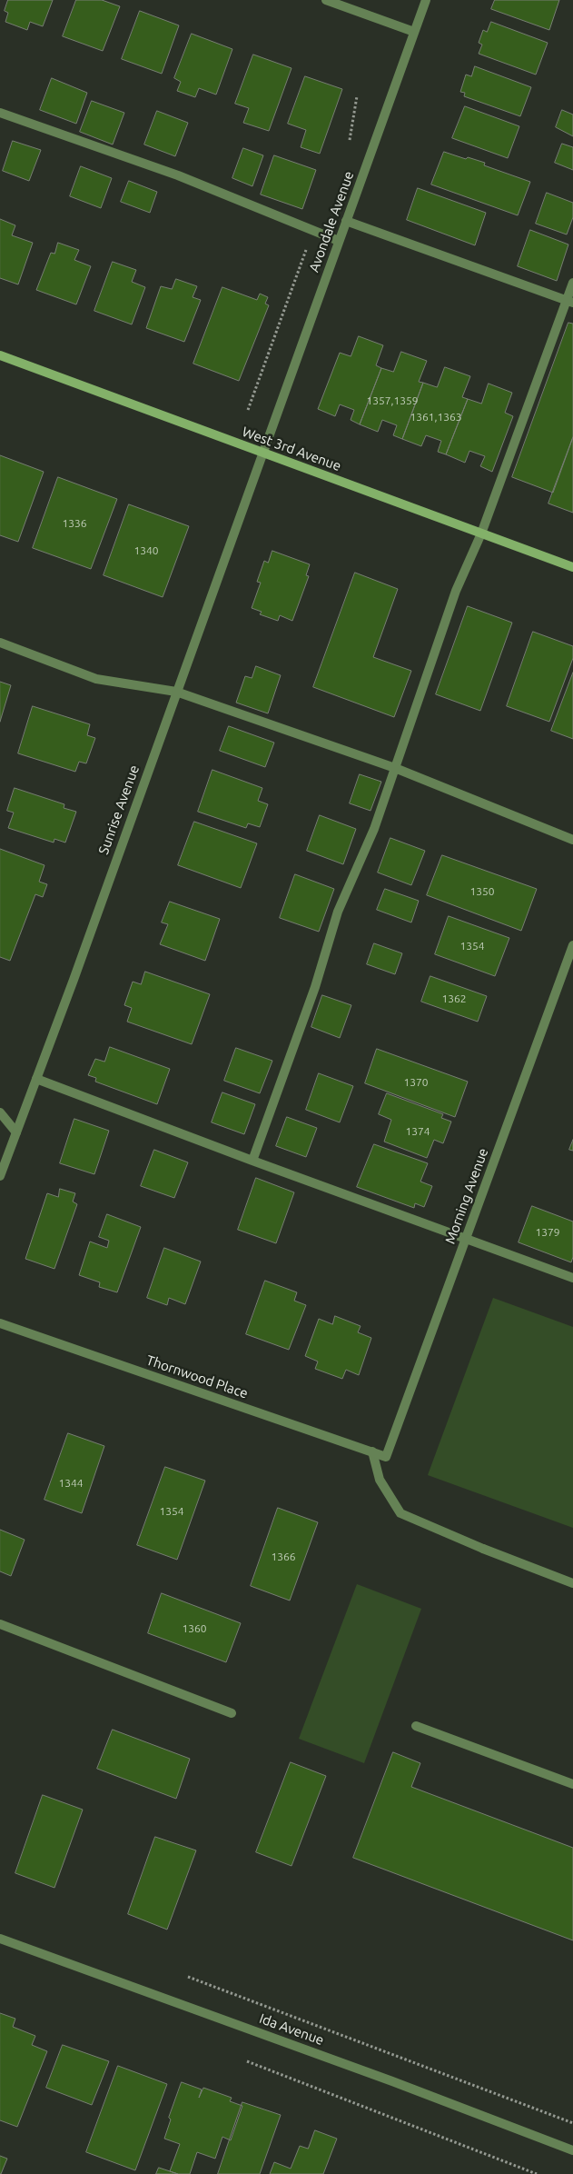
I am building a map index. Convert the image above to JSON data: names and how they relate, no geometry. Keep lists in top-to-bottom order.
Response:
{
  "streets": {
    "street": [
      "Avondale Avenue",
      "West 3rd Avenue",
      "Sunrise Avenue",
      "Morning Avenue",
      "Thornwood Place",
      "Ida Avenue"
    ]
  },
  "crossings": [
    ["Avondale Avenue", "West 3rd Avenue"],
    ["Avondale Avenue", "Sunrise Avenue"],
    ["West 3rd Avenue", "Sunrise Avenue"],
    ["Morning Avenue", "Thornwood Place"]
  ],
  "house_numbers": [
    "1357,1359",
    "1361,1363",
    "1336",
    "1340",
    "1350",
    "1354",
    "1362",
    "1370",
    "1374",
    "1379",
    "1344",
    "1354",
    "1366",
    "1360"
  ]
}
